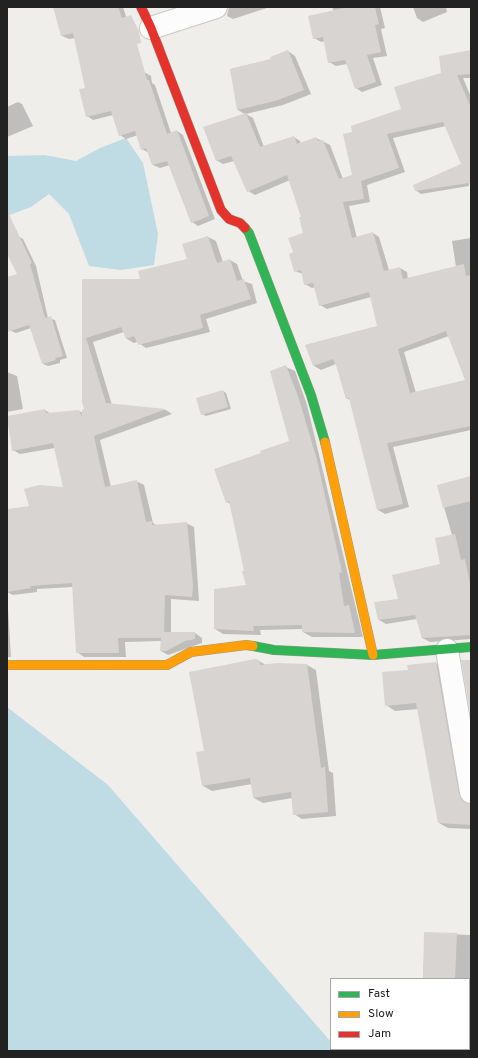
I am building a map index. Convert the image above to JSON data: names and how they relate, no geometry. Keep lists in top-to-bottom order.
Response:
{
  "legend": ["Fast", "Slow", "Jam"]
}
